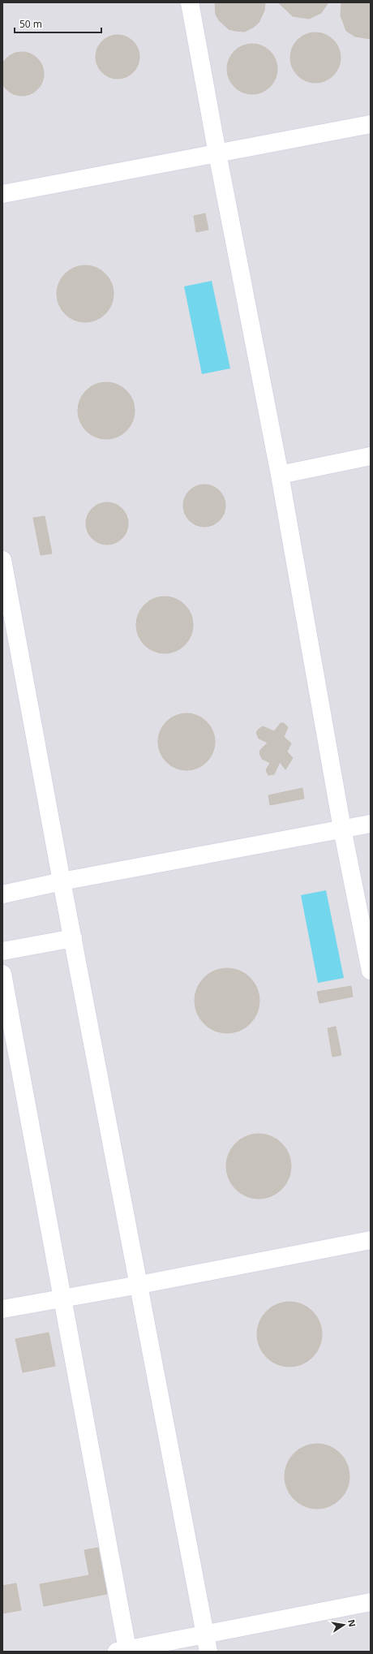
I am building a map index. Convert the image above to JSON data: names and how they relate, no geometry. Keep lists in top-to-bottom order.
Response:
{
  "scale_bar": "50 m",
  "north": "right"
}
